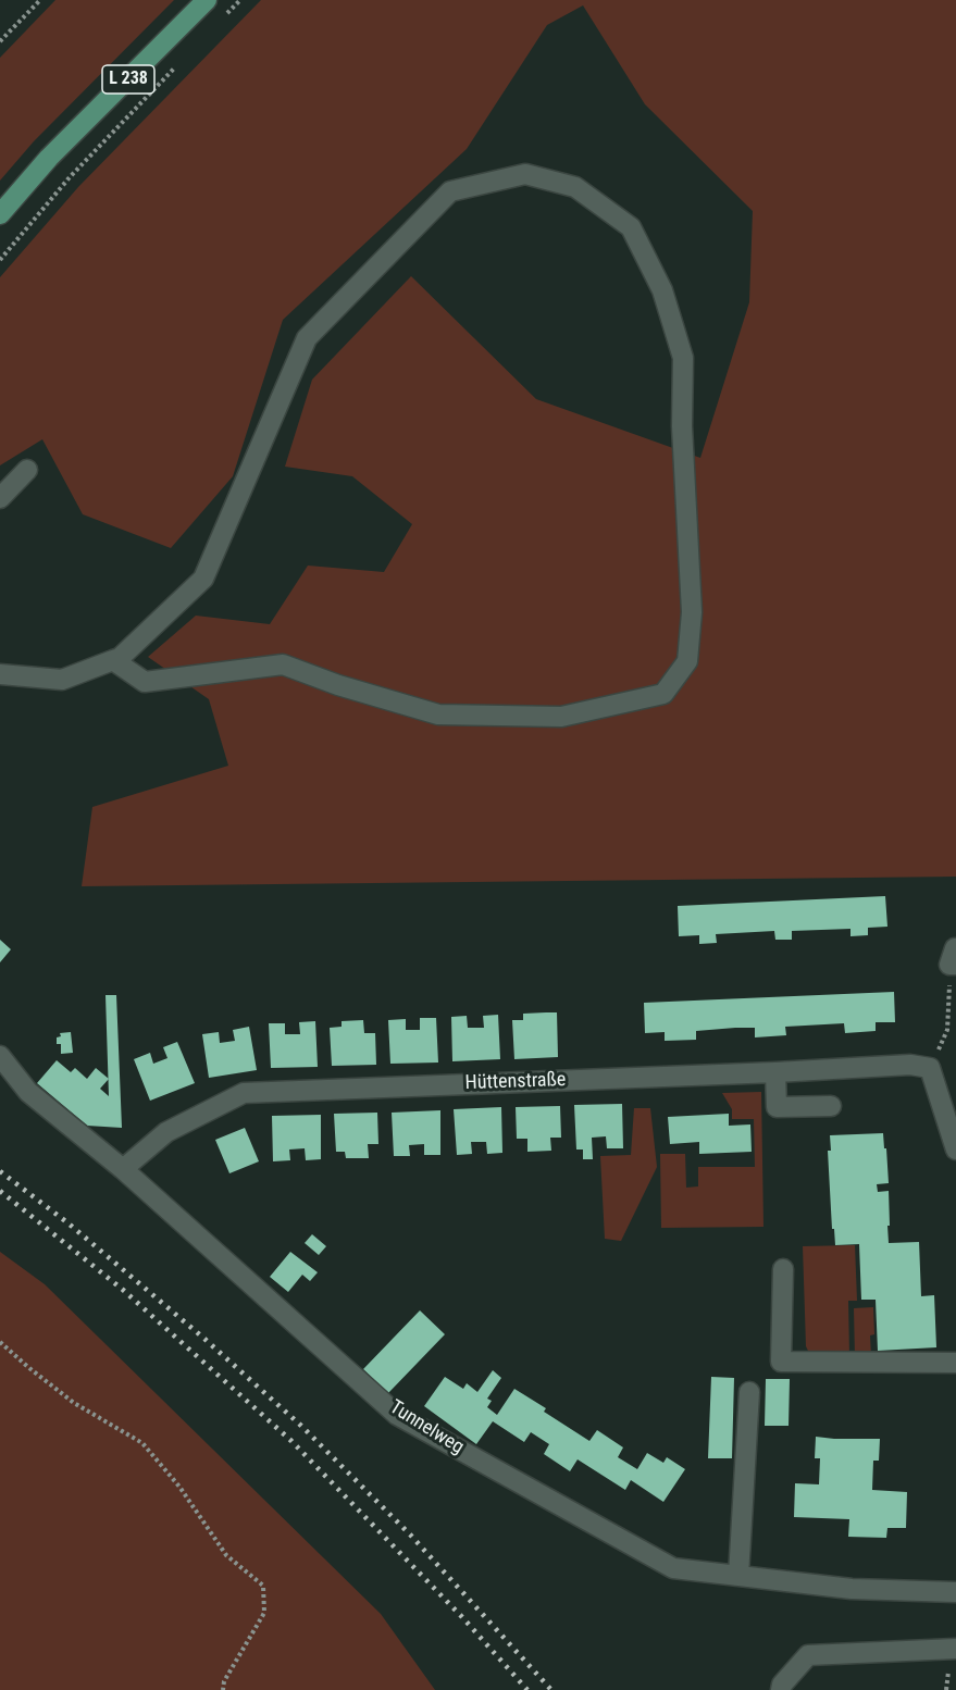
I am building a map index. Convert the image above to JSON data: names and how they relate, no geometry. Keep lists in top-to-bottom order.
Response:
{
  "streets": {
    "main road": ["L 238"],
    "street": ["Hüttenstraße", "Tunnelweg"]
  },
  "crossings": [
    ["Hüttenstraße", "Tunnelweg"]
  ]
}
